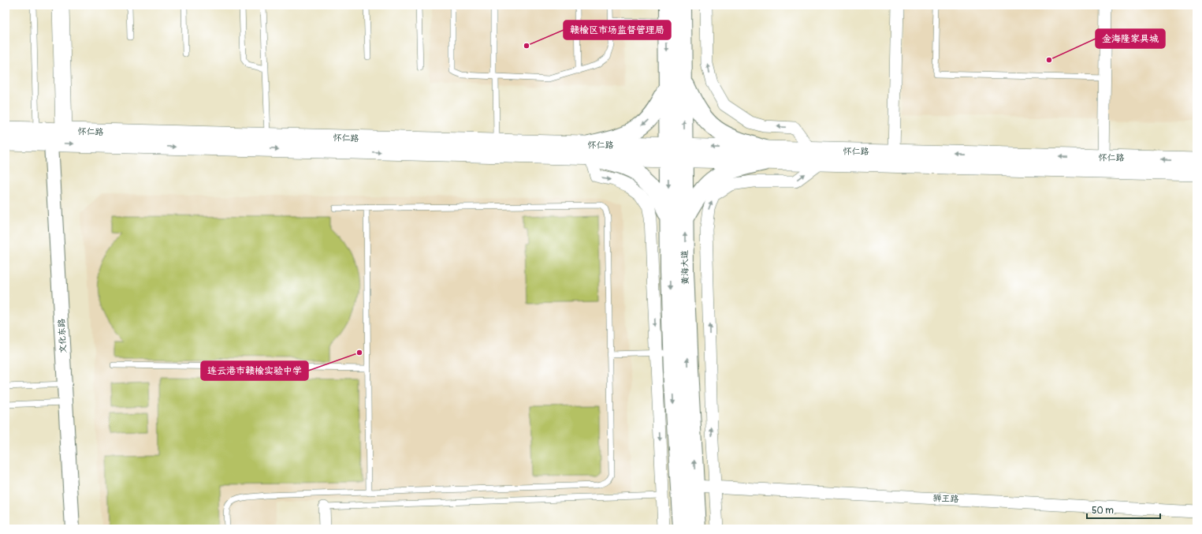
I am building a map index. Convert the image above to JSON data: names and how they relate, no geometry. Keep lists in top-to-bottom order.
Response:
{
  "streets": {
    "main road": ["怀仁路", "黄海大道"],
    "street": ["文化东路", "狮王路"]
  },
  "crossings": [
    ["怀仁路", "黄海大道"],
    ["怀仁路", "文化东路"],
    ["黄海大道", "狮王路"]
  ],
  "places": ["赣榆区市场监督管理局", "金海隆家具城", "连云港市赣榆实验中学"],
  "scale_bar": "50 m"
}
